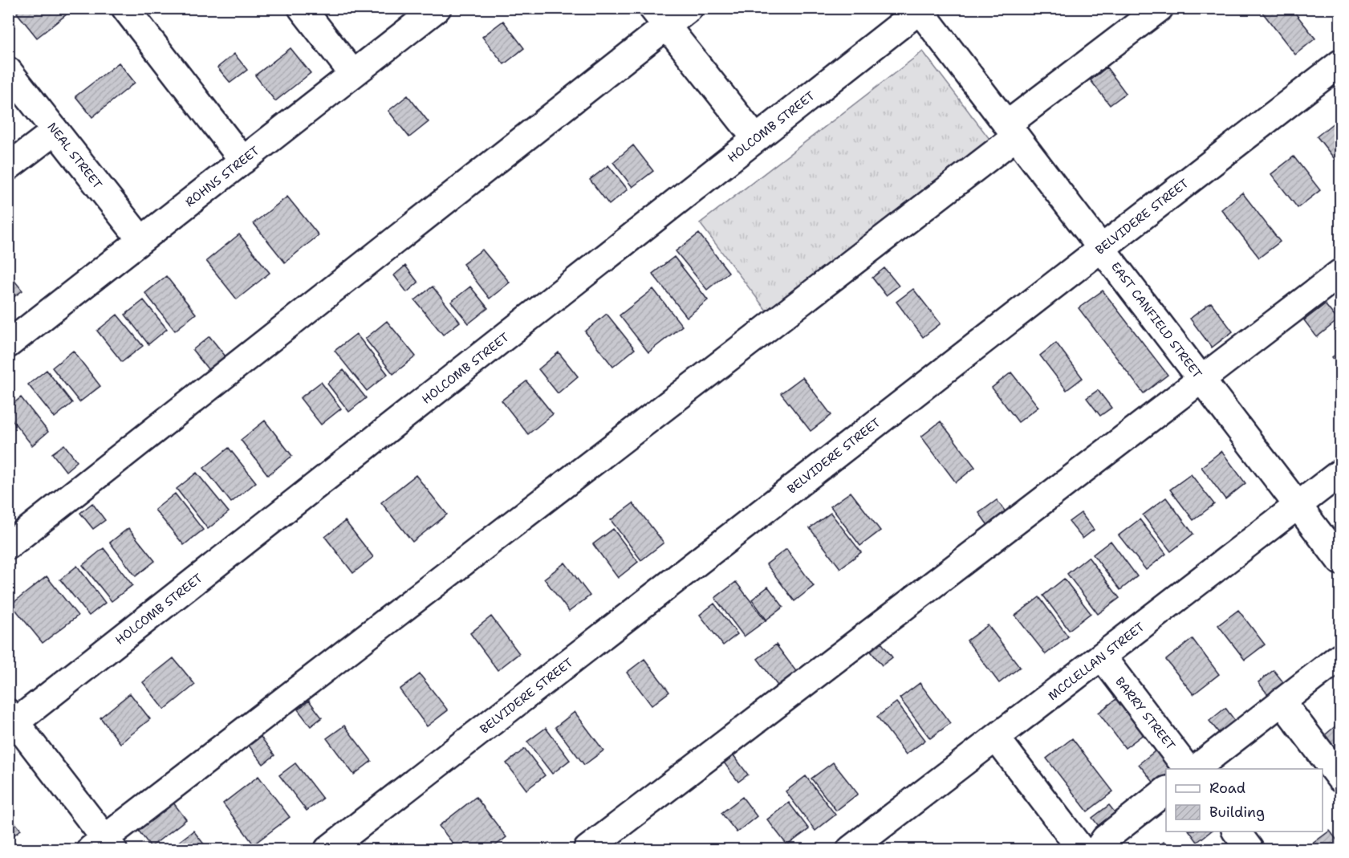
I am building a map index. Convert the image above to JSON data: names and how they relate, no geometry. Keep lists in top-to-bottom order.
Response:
{
  "streets": {
    "street": [
      "HOLCOMB STREET",
      "NEAL STREET",
      "ROHNS STREET",
      "BELVIDERE STREET",
      "EAST CANFIELD STREET",
      "MCCLELLAN STREET",
      "BARRY STREET"
    ]
  },
  "crossings": [
    ["HOLCOMB STREET", "EAST CANFIELD STREET"],
    ["NEAL STREET", "ROHNS STREET"],
    ["BELVIDERE STREET", "EAST CANFIELD STREET"],
    ["EAST CANFIELD STREET", "MCCLELLAN STREET"],
    ["MCCLELLAN STREET", "BARRY STREET"]
  ],
  "legend": ["Road", "Building"]
}
